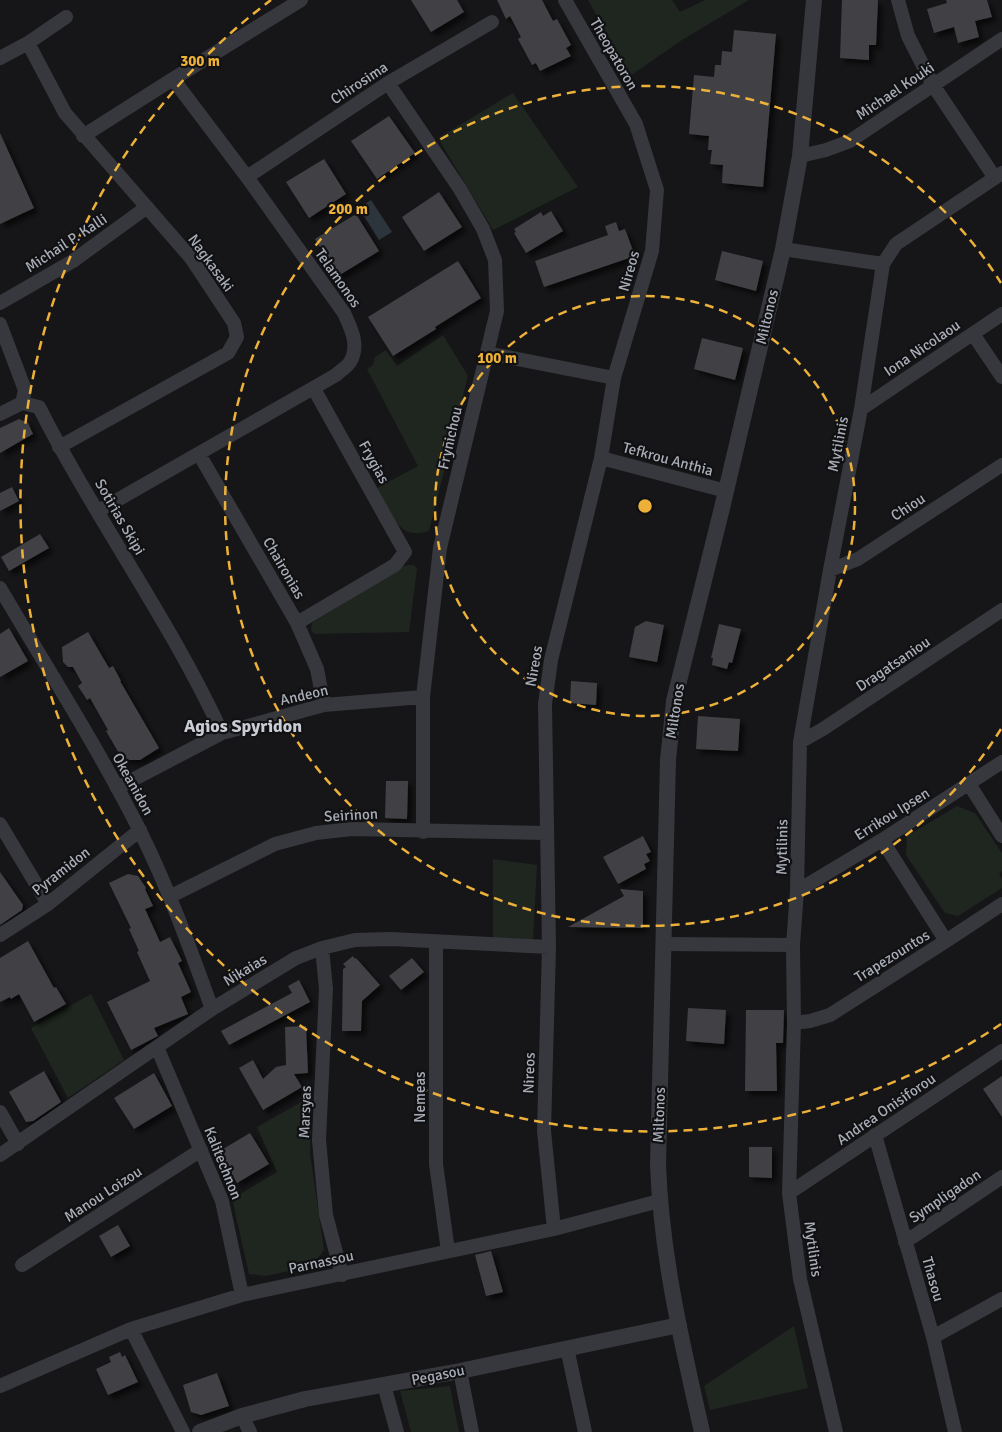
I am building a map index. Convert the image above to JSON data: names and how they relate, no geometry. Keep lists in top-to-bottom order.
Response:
{
  "streets": {
    "street": [
      "Theopatoron",
      "Chirosima",
      "Michael Kouki",
      "Michail P. Kalli",
      "Nagkasaki",
      "Nireos",
      "Telamonos",
      "Miltonos",
      "Iona Nicolaou",
      "Frynichou",
      "Mytilinis",
      "Tefkrou Anthia",
      "Frygias",
      "Chiou",
      "Sotirias Skipi",
      "Chaironias",
      "Dragatsaniou",
      "Andeon",
      "Okeanidon",
      "Errikou Ipsen",
      "Seirinon",
      "Pyramidon",
      "Trapezountos",
      "Nikaias",
      "Nemeas",
      "Andrea Onisiforou",
      "Marsyas",
      "Kalitechnon",
      "Manou Loizou",
      "Sympligadon",
      "Parnassou",
      "Thasou",
      "Pegasou"
    ]
  },
  "crossings": [
    ["Theopatoron", "Nireos"],
    ["Chirosima", "Telamonos"],
    ["Chirosima", "Frynichou"],
    ["Michael Kouki", "Miltonos"],
    ["Michail P. Kalli", "Nagkasaki"],
    ["Nagkasaki", "Sotirias Skipi"],
    ["Nireos", "Tefkrou Anthia"],
    ["Nireos", "Seirinon"],
    ["Nireos", "Nikaias"],
    ["Nireos", "Parnassou"],
    ["Telamonos", "Frygias"],
    ["Telamonos", "Sotirias Skipi"],
    ["Telamonos", "Chaironias"],
    ["Miltonos", "Tefkrou Anthia"],
    ["Miltonos", "Parnassou"],
    ["Miltonos", "Pegasou"],
    ["Iona Nicolaou", "Mytilinis"],
    ["Frynichou", "Andeon"],
    ["Frynichou", "Seirinon"],
    ["Mytilinis", "Chiou"],
    ["Mytilinis", "Dragatsaniou"],
    ["Mytilinis", "Errikou Ipsen"],
    ["Mytilinis", "Trapezountos"],
    ["Mytilinis", "Andrea Onisiforou"],
    ["Frygias", "Chaironias"],
    ["Sotirias Skipi", "Andeon"],
    ["Chaironias", "Andeon"],
    ["Andeon", "Okeanidon"],
    ["Okeanidon", "Seirinon"],
    ["Okeanidon", "Pyramidon"],
    ["Okeanidon", "Nikaias"],
    ["Nikaias", "Nemeas"],
    ["Nikaias", "Marsyas"],
    ["Nikaias", "Kalitechnon"],
    ["Nemeas", "Parnassou"],
    ["Andrea Onisiforou", "Thasou"],
    ["Marsyas", "Parnassou"],
    ["Kalitechnon", "Manou Loizou"],
    ["Kalitechnon", "Parnassou"],
    ["Sympligadon", "Thasou"]
  ],
  "districts": ["Agios Spyridon"],
  "rings": ["300 m", "200 m", "100 m"]
}
